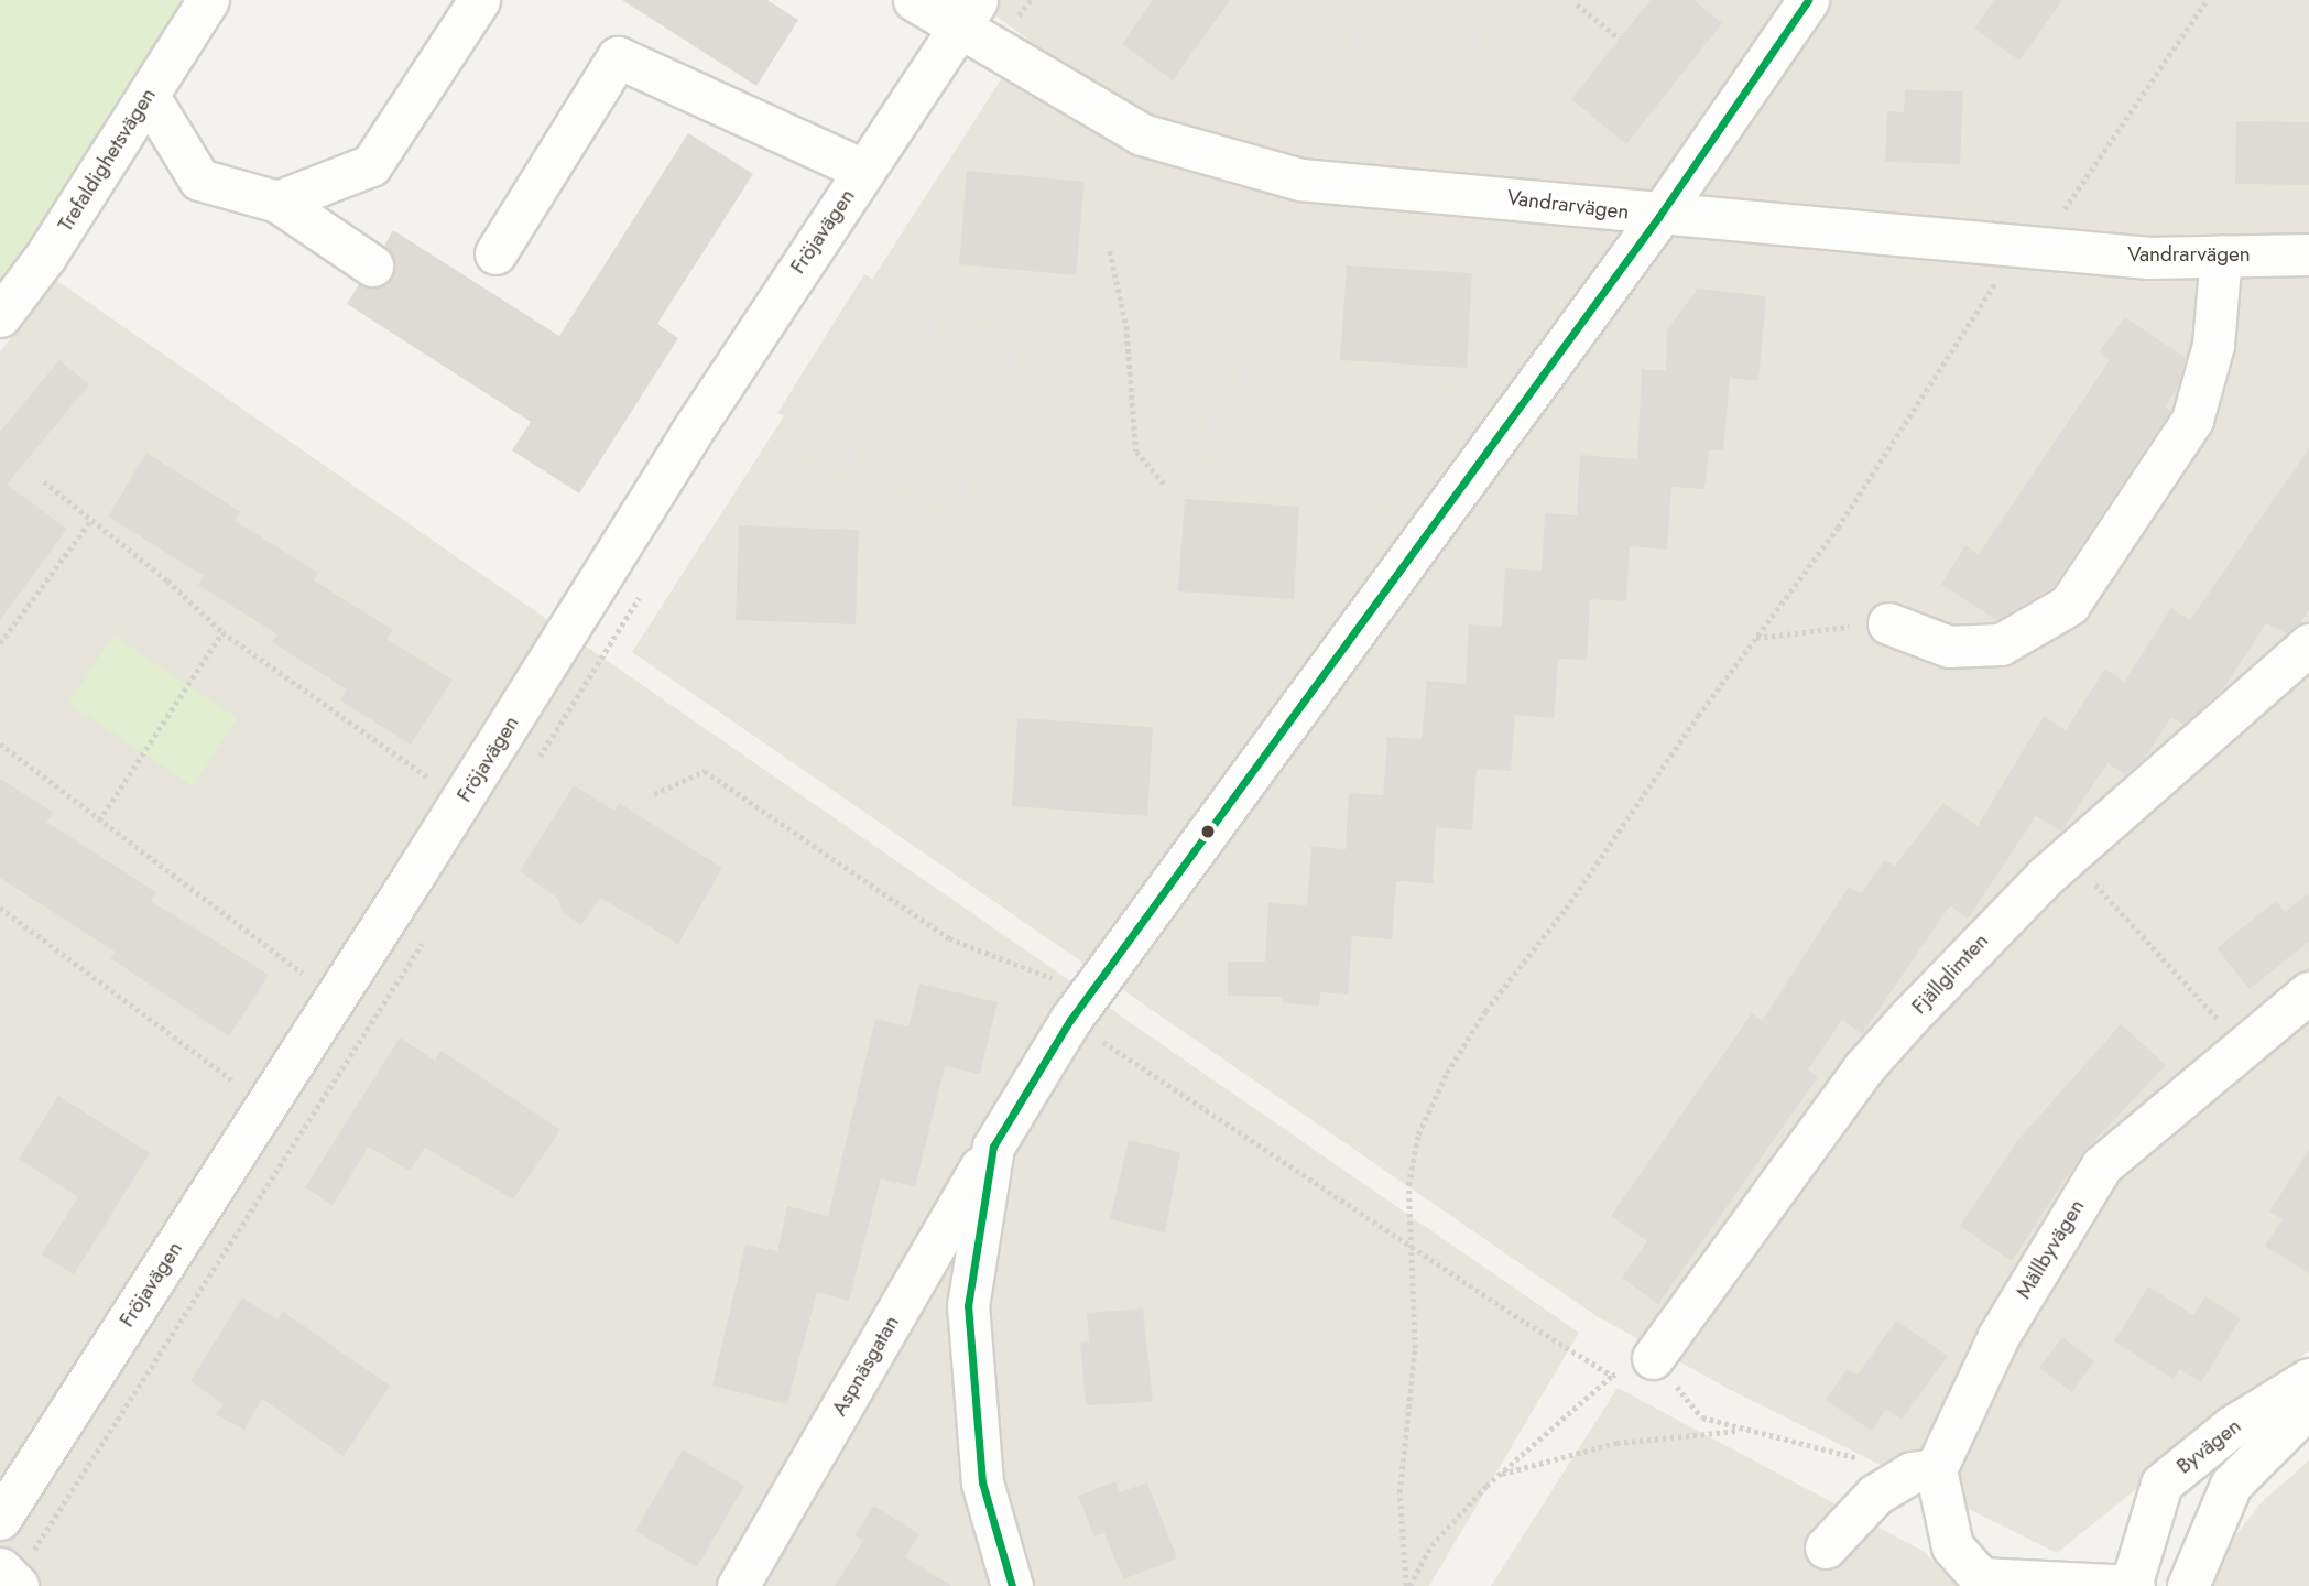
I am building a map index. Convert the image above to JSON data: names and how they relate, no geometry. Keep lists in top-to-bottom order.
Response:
{
  "streets": {
    "street": [
      "Trefaldighetsvägen",
      "Vandrarvägen",
      "Fröjavägen",
      "Fjällglimten",
      "Mällbyvägen",
      "Aspnäsgatan",
      "Byvägen"
    ]
  },
  "crossings": [
    ["Vandrarvägen", "Fröjavägen"],
    ["Vandrarvägen", "Aspnäsgatan"]
  ]
}
